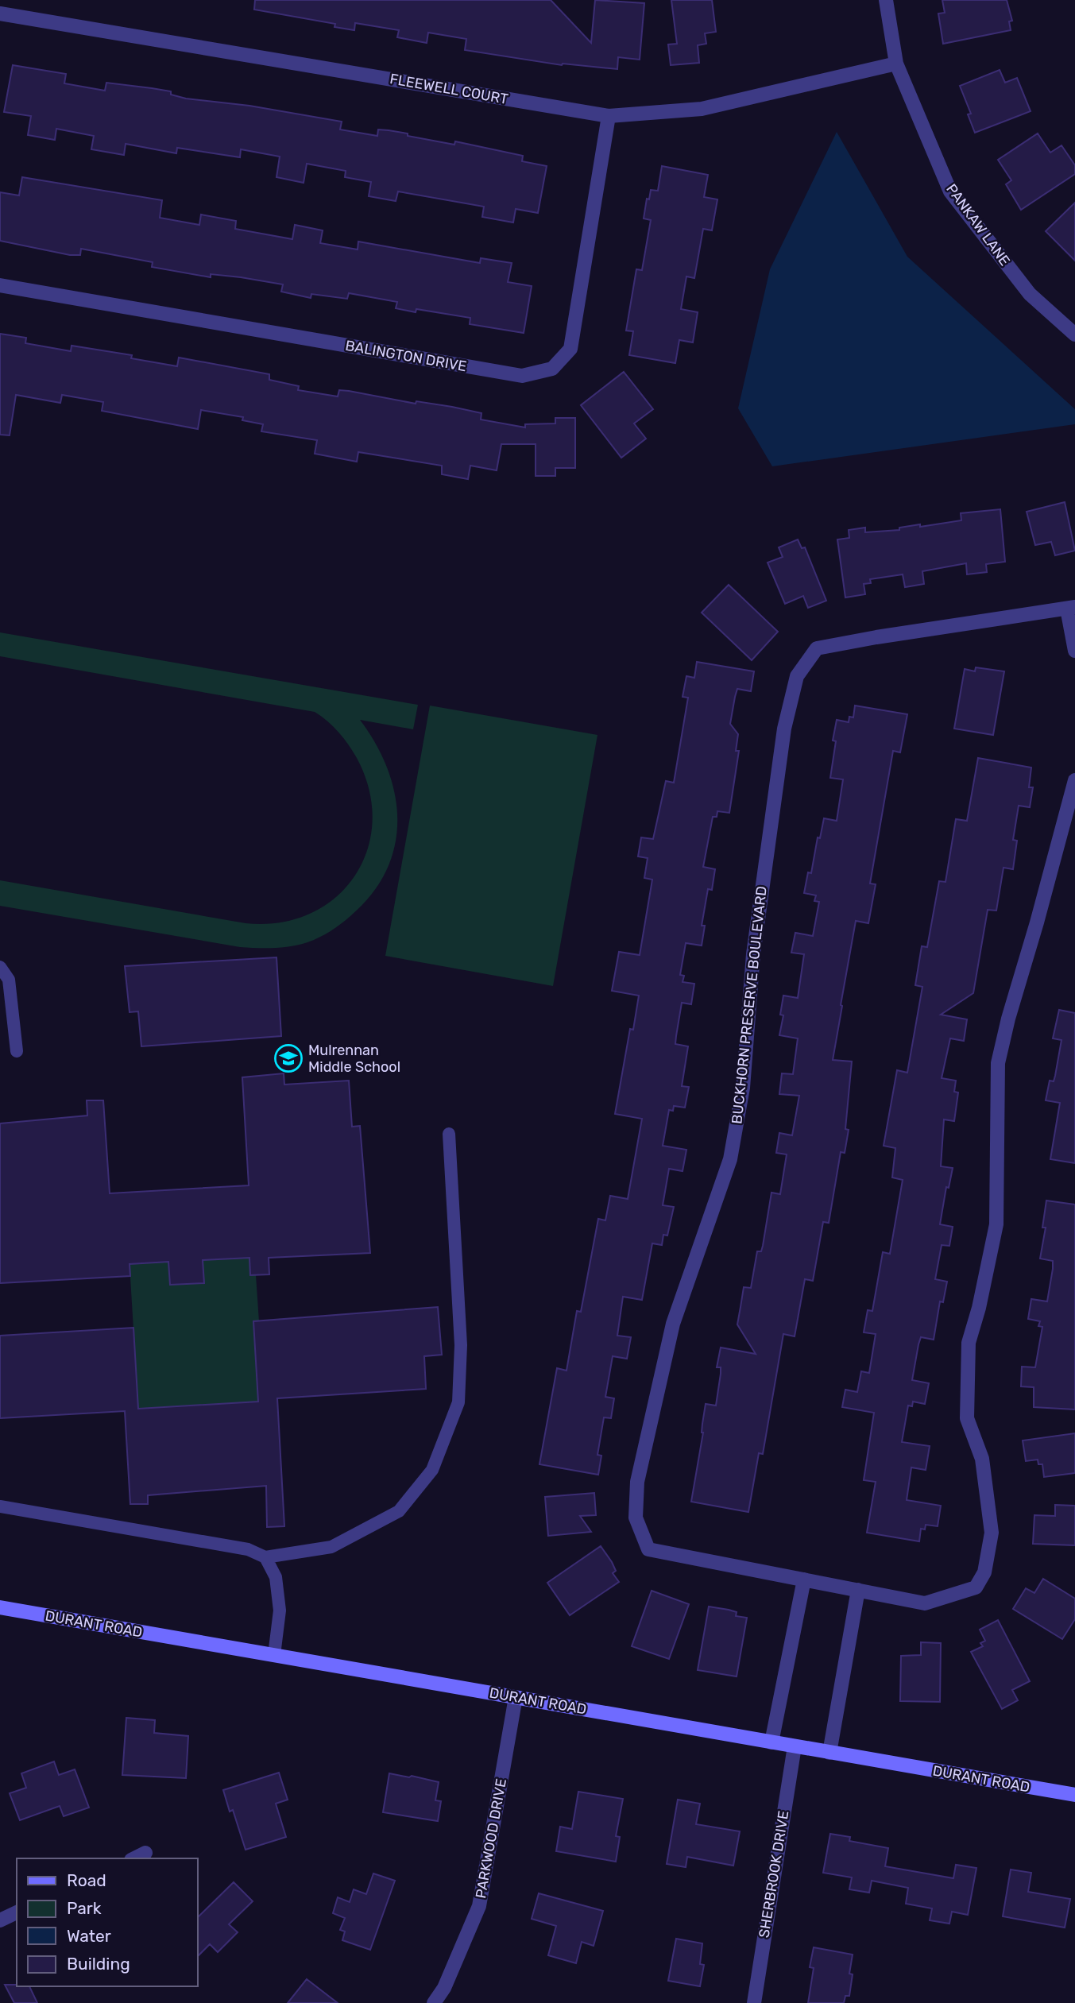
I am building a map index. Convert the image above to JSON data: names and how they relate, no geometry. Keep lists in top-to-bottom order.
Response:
{
  "streets": {
    "street": [
      "FLEEWELL COURT",
      "PANKAW LANE",
      "BALINGTON DRIVE",
      "BUCKHORN PRESERVE BOULEVARD",
      "DURANT ROAD",
      "PARKWOOD DRIVE",
      "SHERBROOK DRIVE"
    ]
  },
  "crossings": [
    ["FLEEWELL COURT", "PANKAW LANE"],
    ["FLEEWELL COURT", "BALINGTON DRIVE"],
    ["DURANT ROAD", "PARKWOOD DRIVE"],
    ["DURANT ROAD", "SHERBROOK DRIVE"]
  ],
  "places": {
    "school or university": ["Mulrennan Middle School"]
  },
  "legend": [
    "Road",
    "Park",
    "Water",
    "Building"
  ]
}
